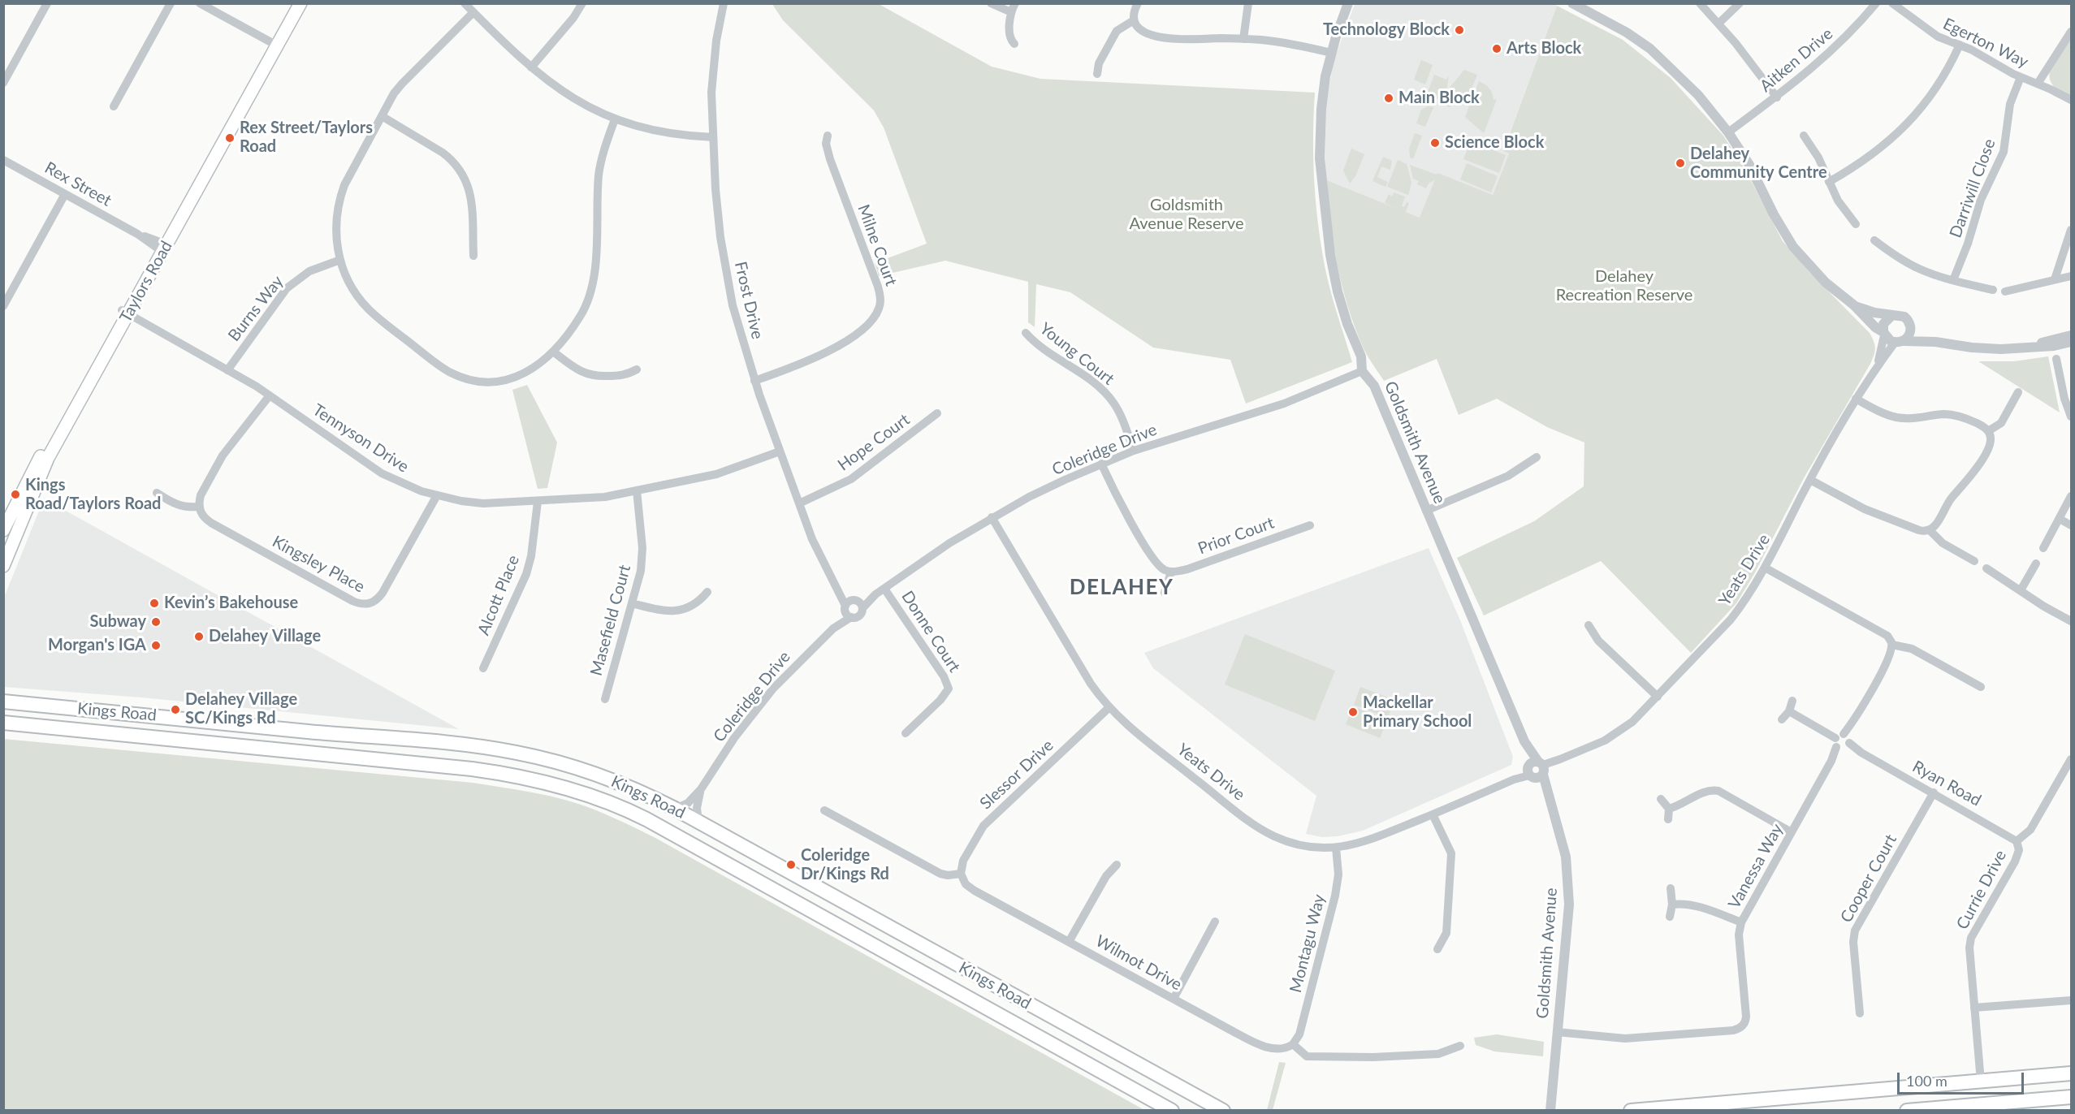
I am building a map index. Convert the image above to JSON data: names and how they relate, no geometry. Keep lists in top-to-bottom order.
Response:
{
  "streets": {
    "main road": ["Taylors Road", "Kings Road"],
    "street": [
      "Egerton Way",
      "Aitken Drive",
      "Rex Street",
      "Darriwill Close",
      "Milne Court",
      "Frost Drive",
      "Burns Way",
      "Young Court",
      "Tennyson Drive",
      "Hope Court",
      "Goldsmith Avenue",
      "Coleridge Drive",
      "Prior Court",
      "Kingsley Place",
      "Yeats Drive",
      "Alcott Place",
      "Masefield Court",
      "Donne Court",
      "Slessor Drive",
      "Ryan Road",
      "Vanessa Way",
      "Cooper Court",
      "Currie Drive",
      "Montagu Way",
      "Wilmot Drive"
    ]
  },
  "crossings": [
    ["Egerton Way", "Darriwill Close"],
    ["Rex Street", "Taylors Road"],
    ["Milne Court", "Frost Drive"],
    ["Taylors Road", "Tennyson Drive"],
    ["Frost Drive", "Tennyson Drive"],
    ["Frost Drive", "Hope Court"],
    ["Frost Drive", "Coleridge Drive"],
    ["Burns Way", "Tennyson Drive"],
    ["Young Court", "Coleridge Drive"],
    ["Tennyson Drive", "Kingsley Place"],
    ["Tennyson Drive", "Alcott Place"],
    ["Tennyson Drive", "Masefield Court"],
    ["Goldsmith Avenue", "Coleridge Drive"],
    ["Goldsmith Avenue", "Yeats Drive"],
    ["Goldsmith Avenue", "Vanessa Way"],
    ["Coleridge Drive", "Yeats Drive"],
    ["Coleridge Drive", "Donne Court"],
    ["Coleridge Drive", "Kings Road"],
    ["Yeats Drive", "Slessor Drive"],
    ["Yeats Drive", "Montagu Way"],
    ["Slessor Drive", "Wilmot Drive"],
    ["Ryan Road", "Vanessa Way"],
    ["Ryan Road", "Cooper Court"],
    ["Ryan Road", "Currie Drive"],
    ["Montagu Way", "Wilmot Drive"]
  ],
  "districts": ["DELAHEY"],
  "parks": ["Goldsmith Avenue Reserve", "Delahey Recreation Reserve"],
  "places": [
    "Technology Block",
    "Arts Block",
    "Main Block",
    "Rex Street/Taylors Road",
    "Science Block",
    "Delahey Community Centre",
    "Kings Road/Taylors Road",
    "Kevin’s Bakehouse",
    "Subway",
    "Delahey Village",
    "Morgan's IGA",
    "Delahey Village SC/Kings Rd",
    "Mackellar Primary School",
    "Coleridge Dr/Kings Rd"
  ],
  "scale_bar": "100 m"
}
